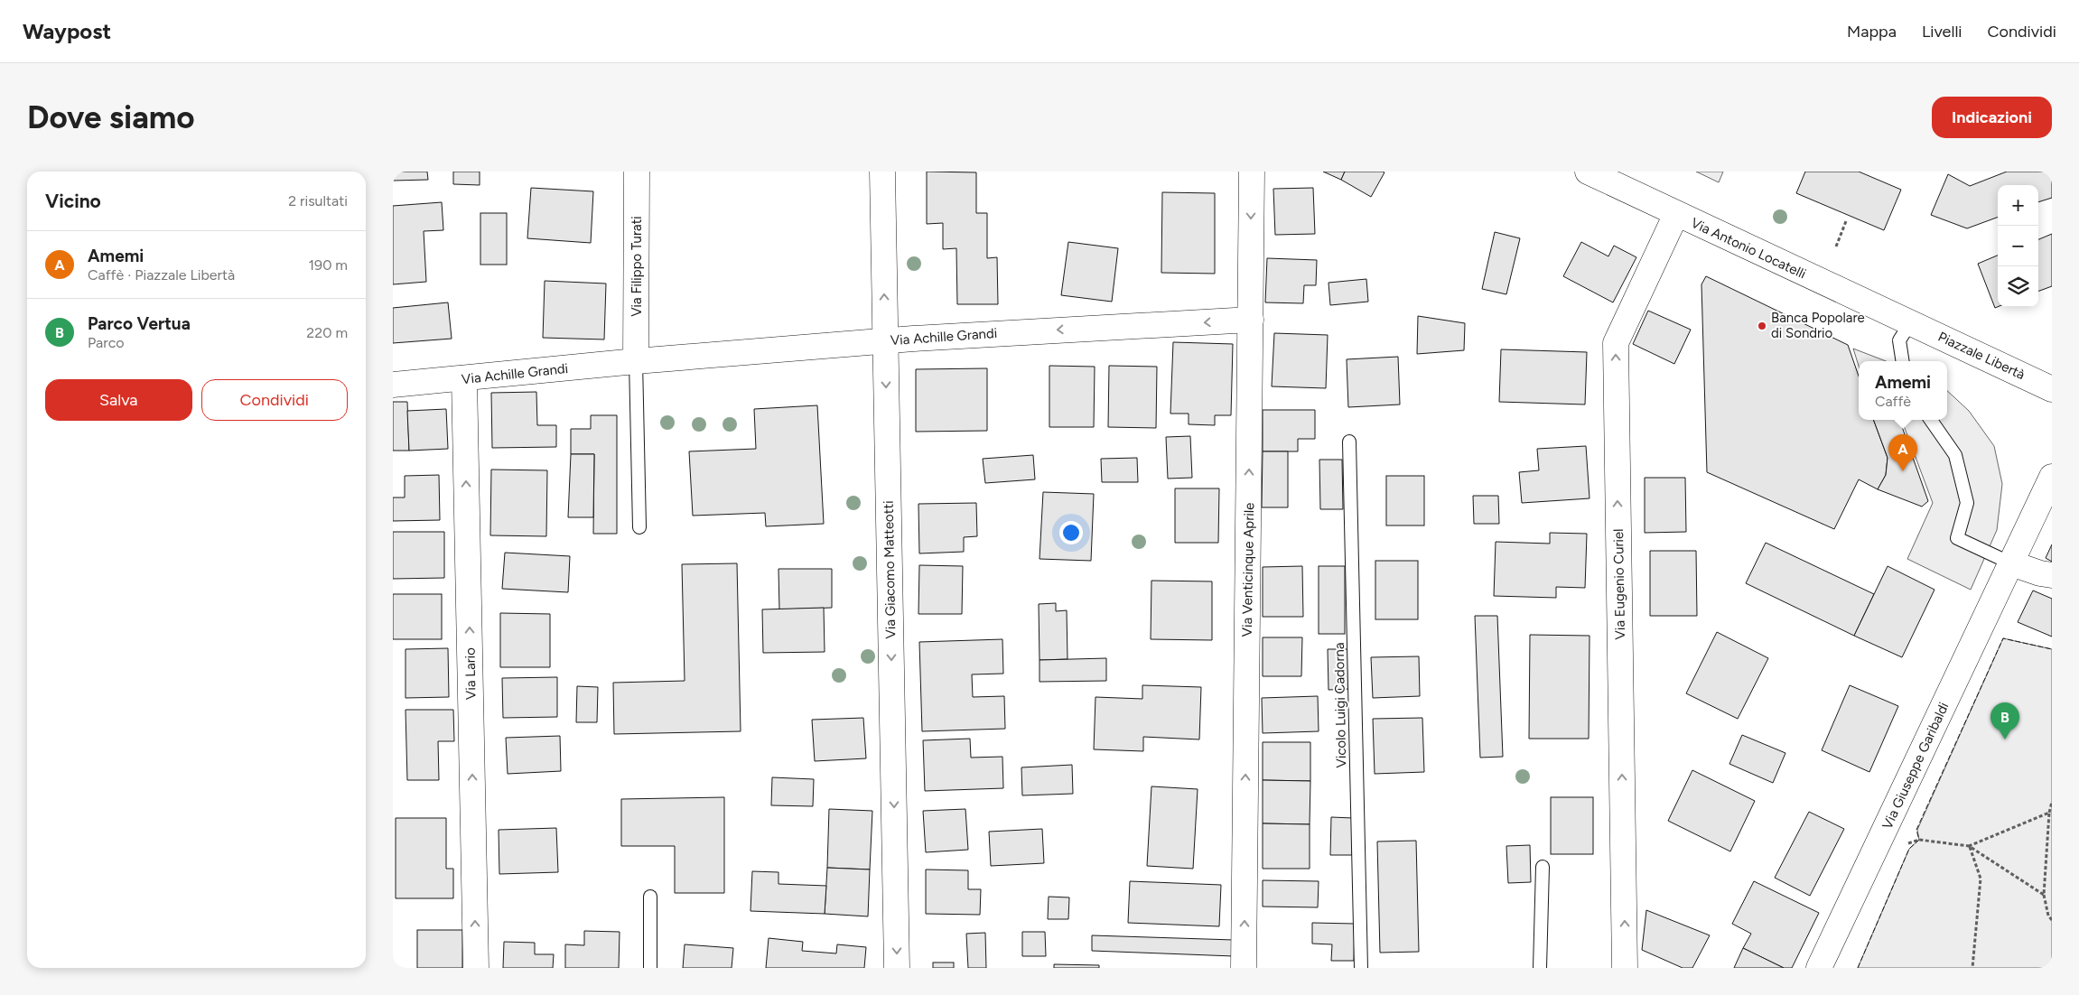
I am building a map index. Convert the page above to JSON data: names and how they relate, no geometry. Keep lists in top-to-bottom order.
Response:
{
  "streets": {
    "street": [
      "Via Antonio Locatelli",
      "Via Filippo Turati",
      "Via Achille Grandi",
      "Piazzale Libertà",
      "Via Giacomo Matteotti",
      "Via Venticinque Aprile",
      "Via Eugenio Curiel",
      "Via Lario",
      "Via Giuseppe Garibaldi"
    ],
    "lane": ["Vicolo Luigi Cadorna"]
  },
  "crossings": [
    ["Via Antonio Locatelli", "Piazzale Libertà"],
    ["Via Antonio Locatelli", "Via Eugenio Curiel"],
    ["Via Filippo Turati", "Via Achille Grandi"],
    ["Via Achille Grandi", "Via Giacomo Matteotti"],
    ["Via Achille Grandi", "Via Venticinque Aprile"],
    ["Via Achille Grandi", "Via Lario"]
  ],
  "one_way": ["Via Achille Grandi", "Via Eugenio Curiel", "Via Lario"],
  "places": ["Banca Popolare di Sondrio"],
  "page": {
    "header": "Waypost",
    "nav": ["Mappa", "Livelli", "Condividi"],
    "buttons": [
      "Indicazioni",
      ["Salva", "Condividi"]
    ],
    "title": "Dove siamo",
    "heading": ["Vicino", "2 risultati"],
    "map_buttons": ["+", "−"],
    "list": [
      {
        "mark": "A",
        "name": "Amemi",
        "note": "Caffè · Piazzale Libertà",
        "value": "190 m"
      },
      {
        "mark": "B",
        "name": "Parco Vertua",
        "note": "Parco",
        "value": "220 m"
      }
    ],
    "popup": ["Amemi", "Caffè"],
    "pins": ["A", "B"]
  }
}
